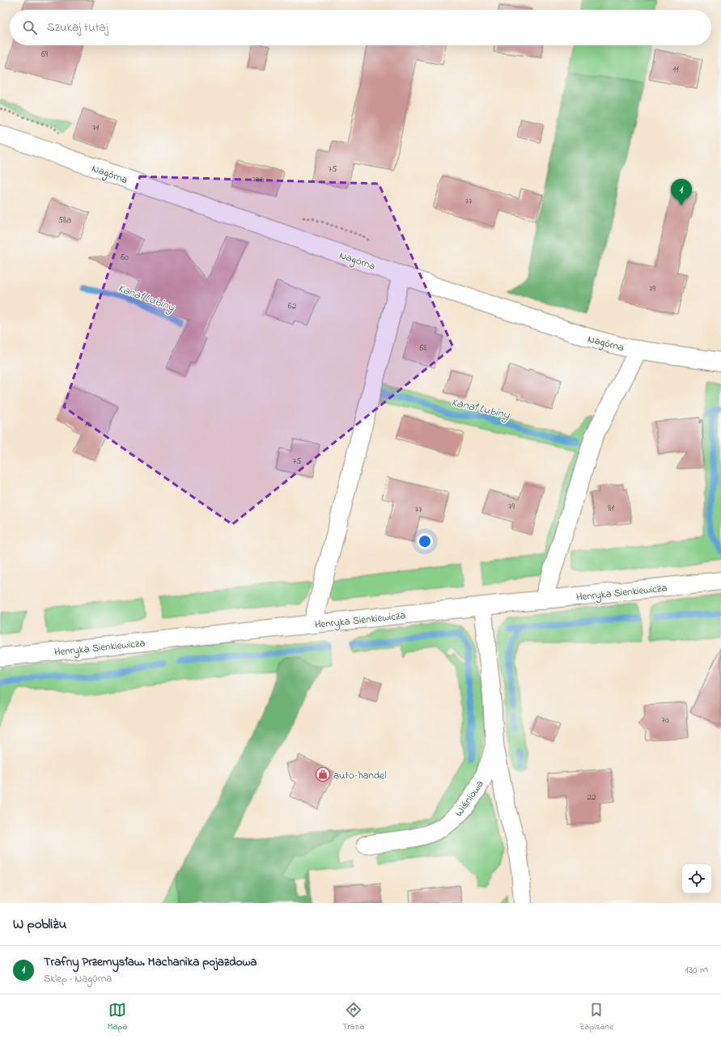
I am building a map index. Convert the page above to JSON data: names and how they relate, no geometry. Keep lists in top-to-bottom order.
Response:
{
  "streets": {
    "street": ["Nagórna", "Henryka Sienkiewicza", "Wiśniowa"]
  },
  "crossings": [
    ["Henryka Sienkiewicza", "Wiśniowa"]
  ],
  "water": ["Kanał Lubiny"],
  "places": {
    "shop": ["auto-handel"]
  },
  "house_numbers": [
    "69",
    "11",
    "71",
    "75",
    "73a",
    "77",
    "58a",
    "60",
    "79",
    "62",
    "68",
    "73",
    "75",
    "79",
    "81",
    "77",
    "70",
    "22"
  ],
  "page": {
    "search": "Szukaj tutaj",
    "pins": "1",
    "heading": "W pobliżu",
    "list": [
      {
        "mark": "1",
        "name": "Trafny Przemysław. Machanika pojazdowa",
        "note": "Sklep · Nagórna",
        "value": "130 m"
      }
    ],
    "nav": ["Mapa", "Trasa", "Zapisane"]
  }
}
